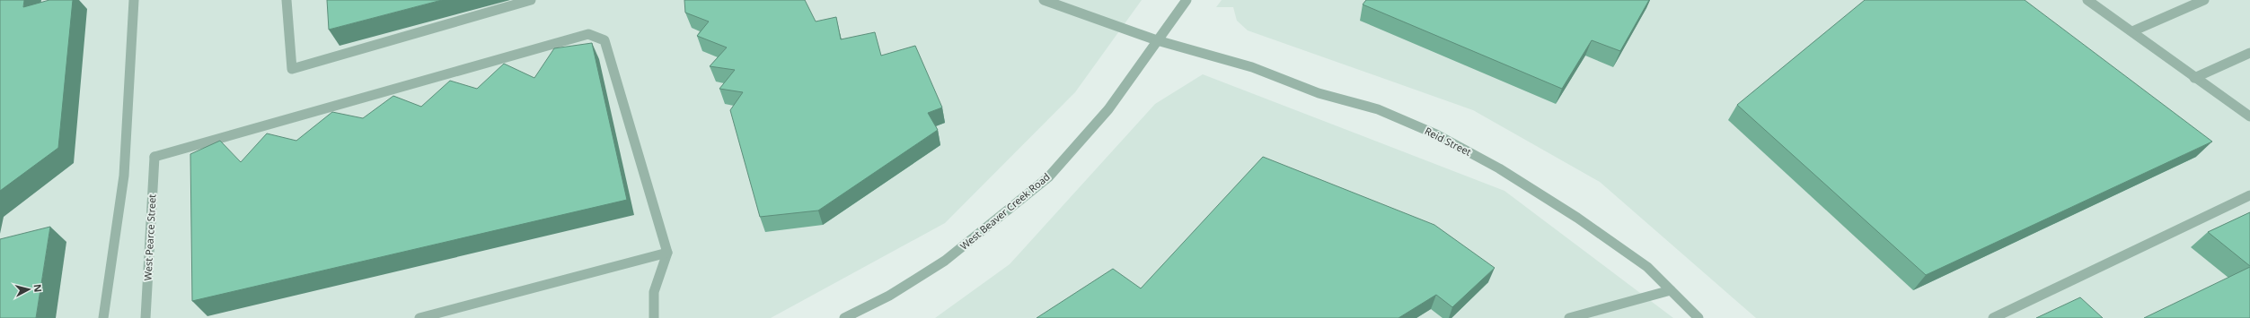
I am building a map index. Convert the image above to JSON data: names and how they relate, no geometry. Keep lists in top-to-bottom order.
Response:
{
  "streets": {
    "street": ["Reid Street", "West Beaver Creek Road", "West Pearce Street"]
  },
  "crossings": [
    ["Reid Street", "West Beaver Creek Road"]
  ],
  "north": "right"
}
